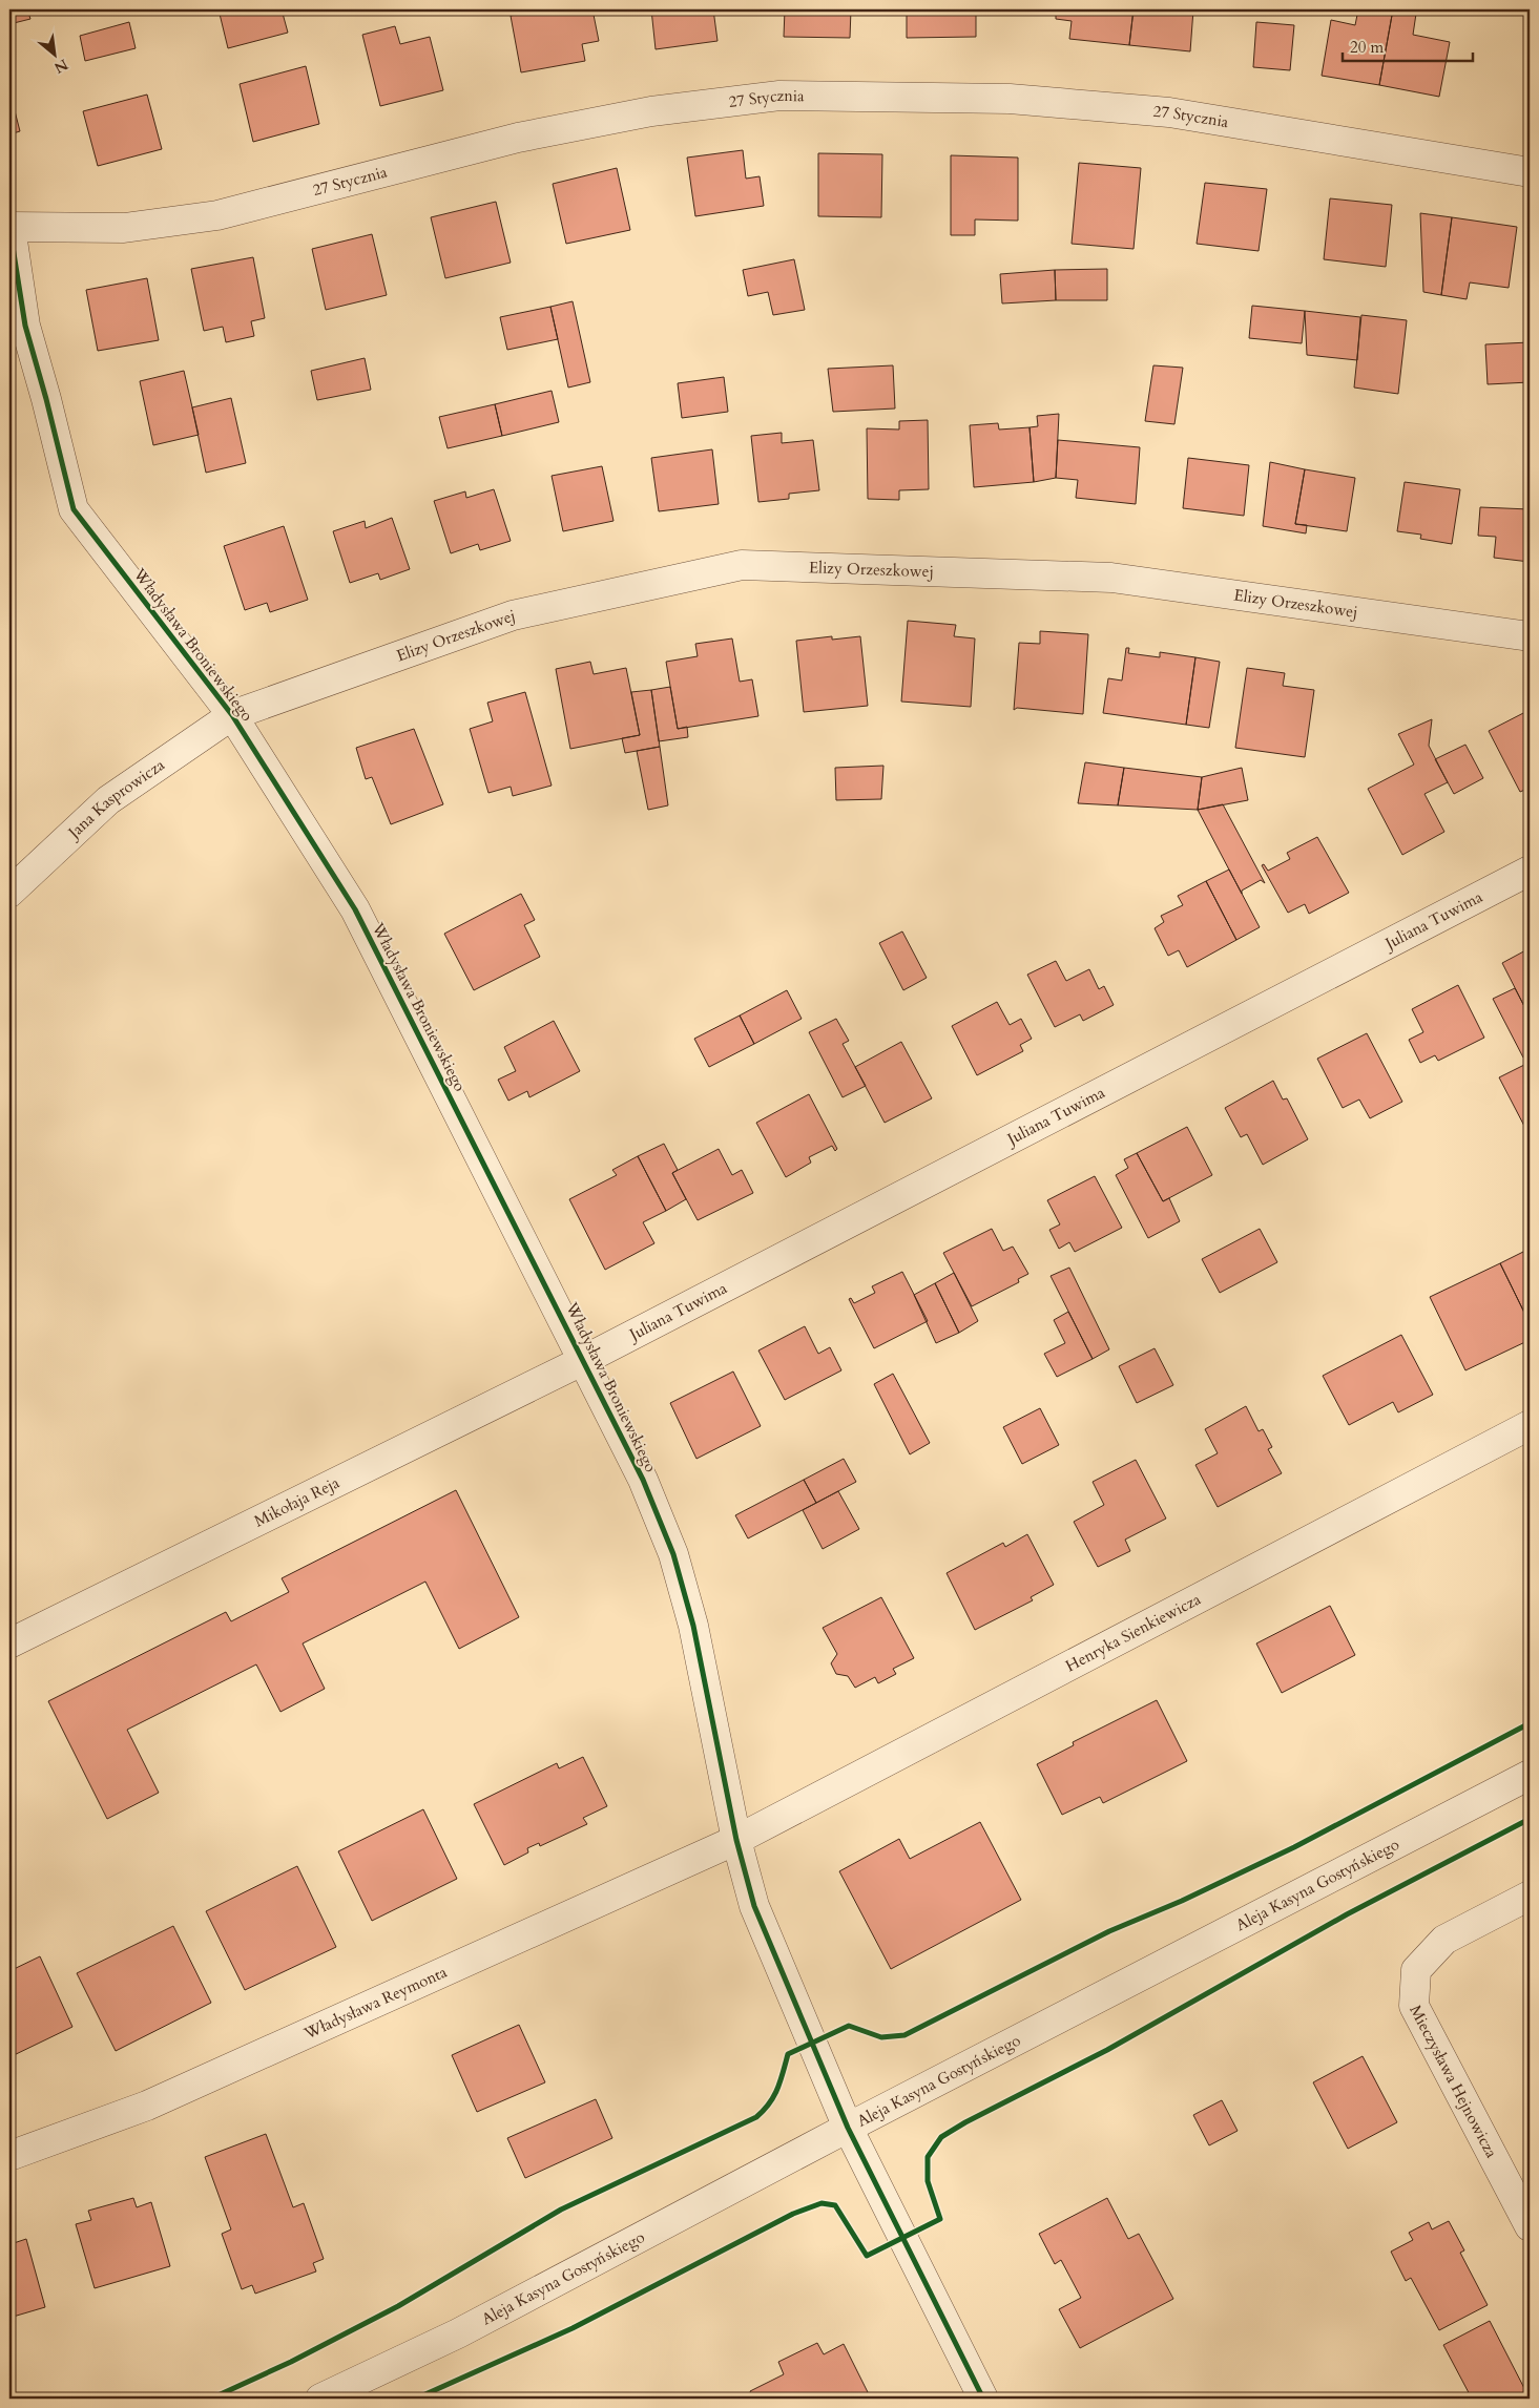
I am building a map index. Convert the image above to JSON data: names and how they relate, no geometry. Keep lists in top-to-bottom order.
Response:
{
  "streets": {
    "street": [
      "27 Stycznia",
      "Elizy Orzeszkowej",
      "Władysława Broniewskiego",
      "Jana Kasprowicza",
      "Juliana Tuwima",
      "Mikołaja Reja",
      "Henryka Sienkiewicza",
      "Aleja Kasyna Gostyńskiego",
      "Władysława Reymonta",
      "Mieczysława Hejnowicza"
    ]
  },
  "crossings": [
    ["27 Stycznia", "Władysława Broniewskiego"],
    ["Elizy Orzeszkowej", "Władysława Broniewskiego"],
    ["Elizy Orzeszkowej", "Jana Kasprowicza"],
    ["Władysława Broniewskiego", "Jana Kasprowicza"],
    ["Władysława Broniewskiego", "Juliana Tuwima"],
    ["Władysława Broniewskiego", "Mikołaja Reja"],
    ["Władysława Broniewskiego", "Henryka Sienkiewicza"],
    ["Władysława Broniewskiego", "Aleja Kasyna Gostyńskiego"],
    ["Władysława Broniewskiego", "Władysława Reymonta"],
    ["Juliana Tuwima", "Mikołaja Reja"],
    ["Henryka Sienkiewicza", "Władysława Reymonta"]
  ],
  "scale_bar": "20 m",
  "north": "bottom right"
}
